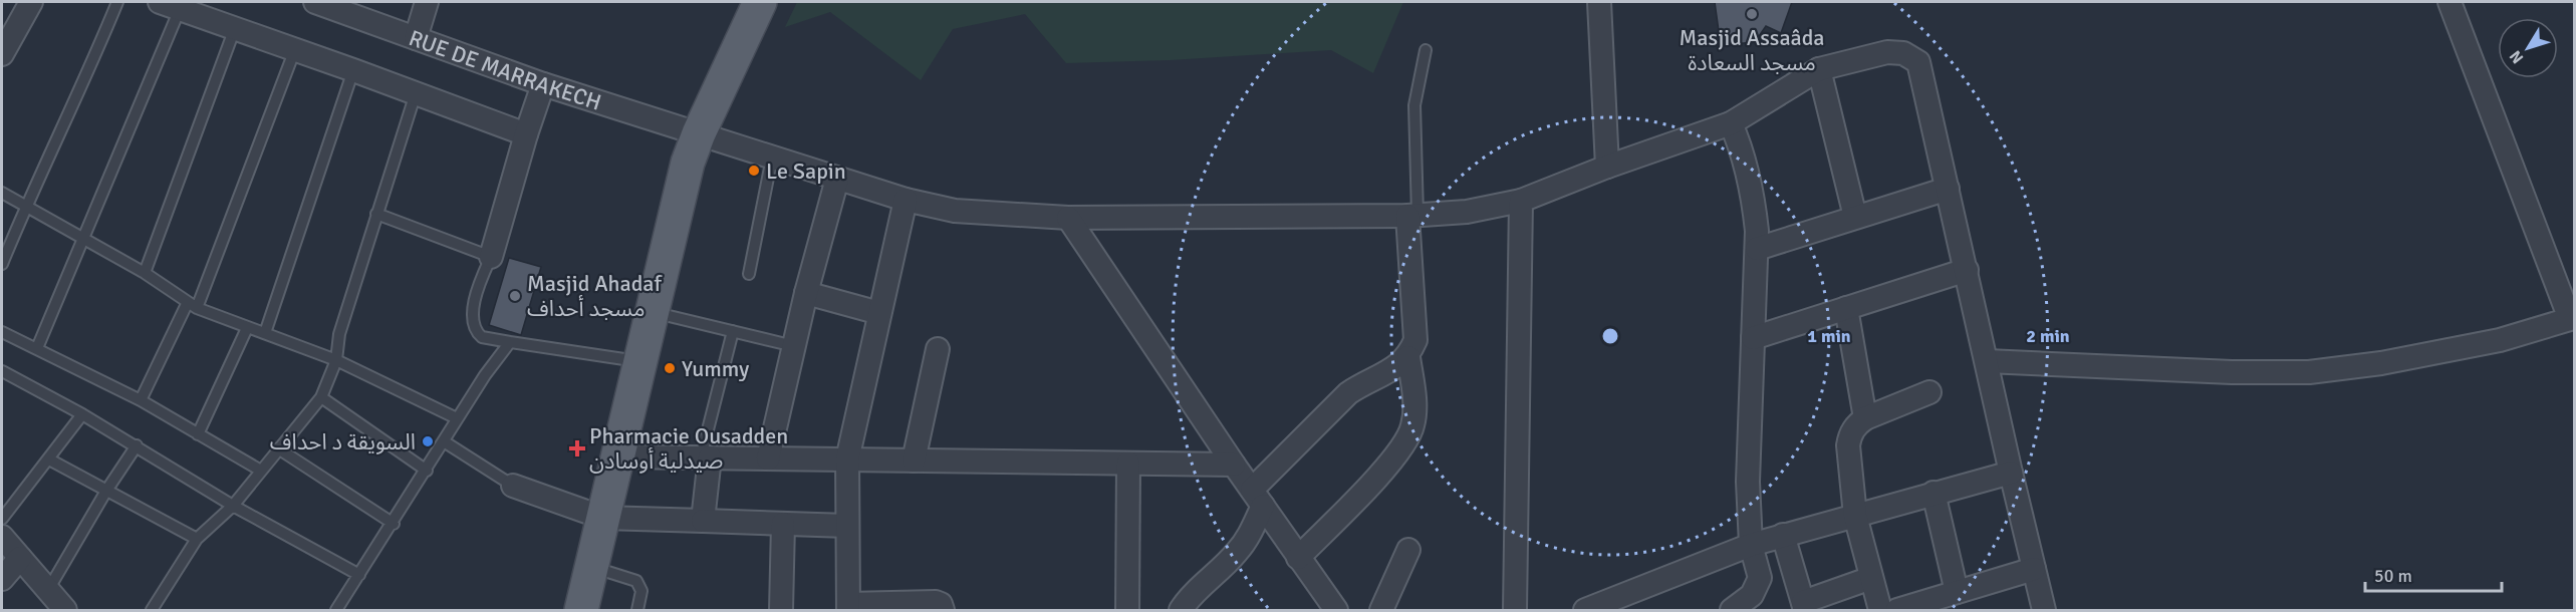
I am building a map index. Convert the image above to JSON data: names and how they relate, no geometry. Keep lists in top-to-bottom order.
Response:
{
  "streets": {
    "street": ["RUE DE MARRAKECH"]
  },
  "places": {
    "other": [
      "Masjid Assaâda مسجد السعادة",
      "Le Sapin",
      "Masjid Ahadaf مسجد أحداف",
      "Yummy",
      "السويقة د احداف"
    ],
    "health": ["Pharmacie Ousadden صيدلية أوسادن"]
  },
  "scale_bar": "50 m",
  "north": "bottom left",
  "rings": ["1 min", "2 min"]
}
